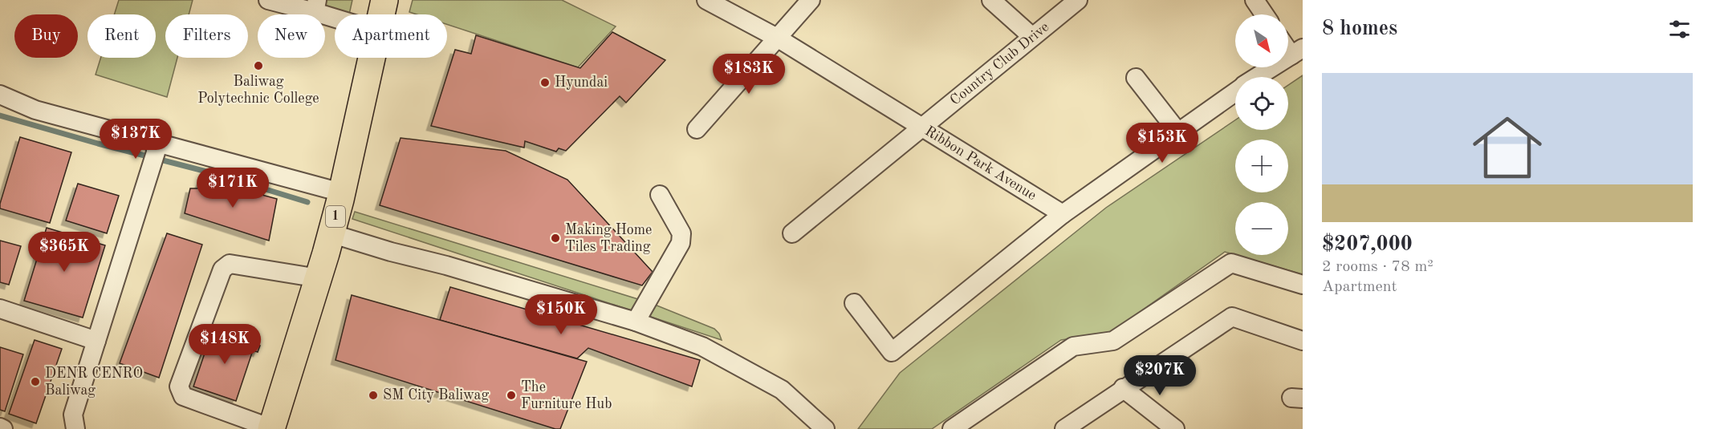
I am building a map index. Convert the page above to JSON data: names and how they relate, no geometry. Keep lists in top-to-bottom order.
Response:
{
  "streets": {
    "highway": ["1"],
    "street": ["Country Club Drive", "Ribbon Park Avenue"]
  },
  "crossings": [
    ["Country Club Drive", "Ribbon Park Avenue"]
  ],
  "places": [
    "Baliwag Polytechnic College",
    "Hyundai",
    "Making Home Tiles Trading",
    "DENR CENRO Baliwag",
    "SM City Baliwag",
    "The Furniture Hub"
  ],
  "north": "bottom right",
  "page": {
    "heading": "8 homes",
    "map_buttons": ["+", "−"],
    "chip": [
      "Buy",
      "Rent",
      "Filters",
      "New",
      "Apartment"
    ],
    "price": [
      "$183K",
      "$137K",
      "$153K",
      "$171K",
      "$365K",
      "$150K",
      "$148K",
      "$207K"
    ],
    "list": [
      {
        "name": "$207,000",
        "note": "2 rooms · 78 m² · Apartment"
      }
    ]
  }
}
